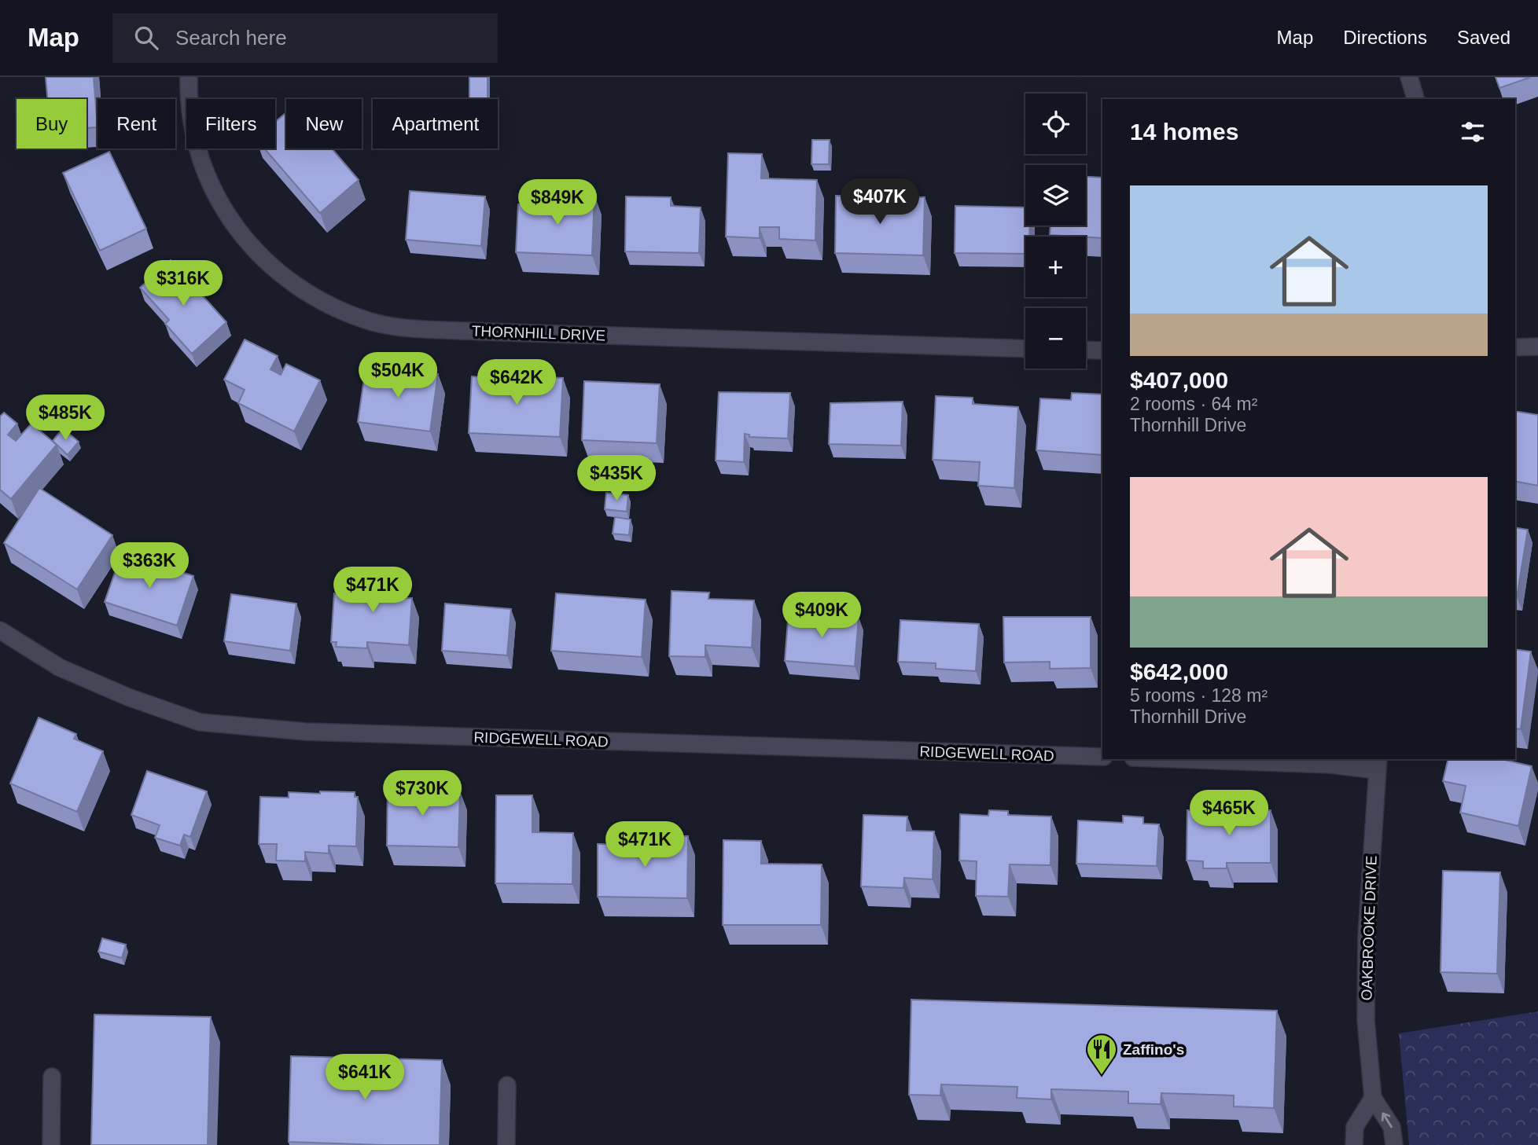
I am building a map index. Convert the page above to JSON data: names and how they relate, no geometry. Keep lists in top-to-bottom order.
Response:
{
  "streets": {
    "street": ["THORNHILL DRIVE", "RIDGEWELL ROAD", "OAKBROOKE DRIVE"]
  },
  "places": {
    "restaurant": ["Zaffino's"]
  },
  "page": {
    "header": "Map",
    "search": "Search here",
    "nav": ["Map", "Directions", "Saved"],
    "map_buttons": ["+", "−"],
    "chip": [
      "Buy",
      "Rent",
      "Filters",
      "New",
      "Apartment"
    ],
    "heading": "14 homes",
    "list": [
      {
        "name": "$407,000",
        "note": "2 rooms · 64 m² · Thornhill Drive"
      },
      {
        "name": "$642,000",
        "note": "5 rooms · 128 m² · Thornhill Drive"
      }
    ],
    "price": [
      "$407K",
      "$849K",
      "$316K",
      "$504K",
      "$642K",
      "$485K",
      "$435K",
      "$363K",
      "$471K",
      "$409K",
      "$730K",
      "$465K",
      "$471K",
      "$641K"
    ]
  }
}
